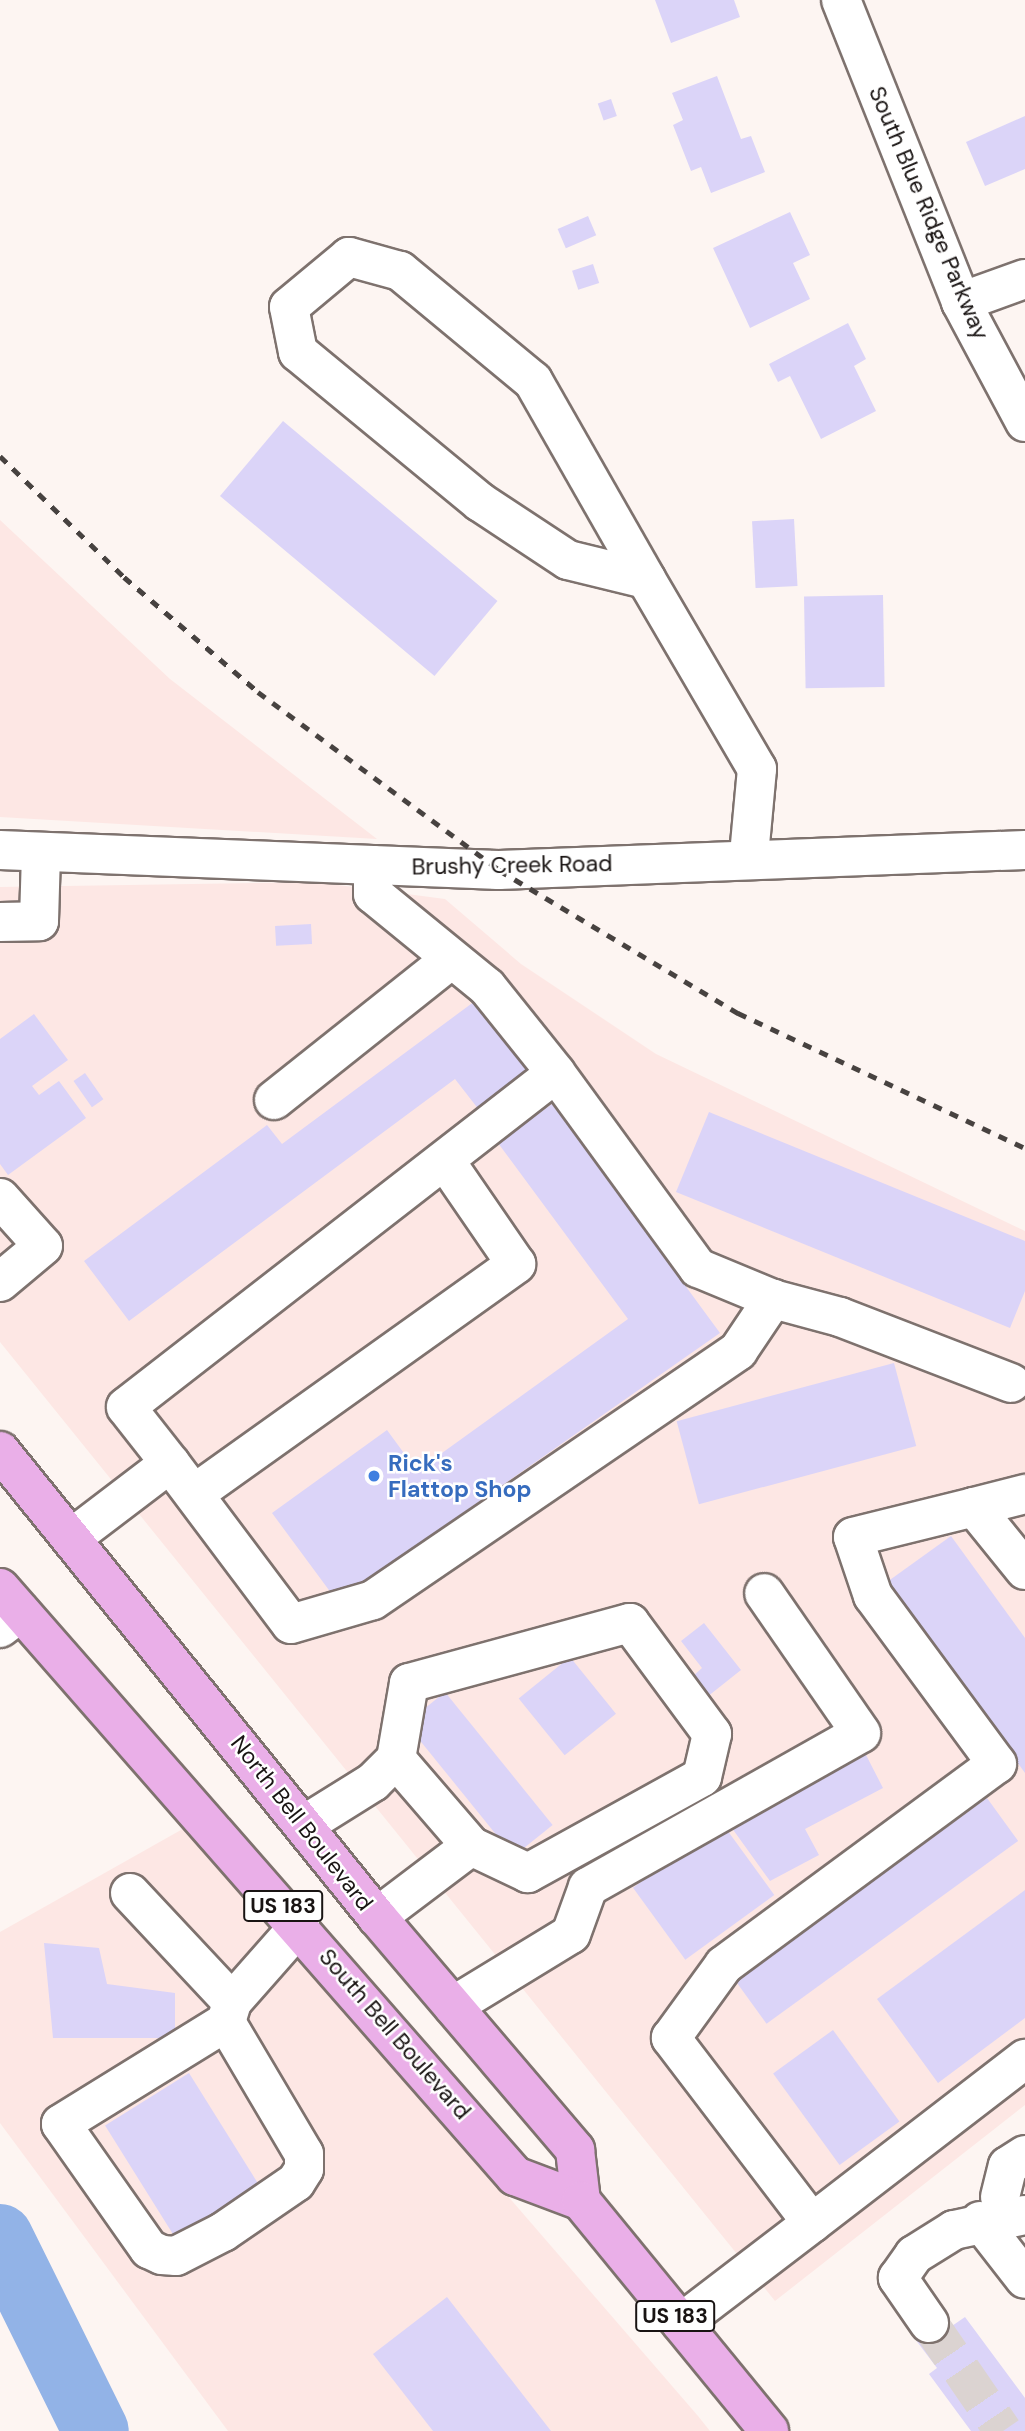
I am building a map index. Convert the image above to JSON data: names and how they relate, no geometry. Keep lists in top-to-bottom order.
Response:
{
  "streets": {
    "main road": ["North Bell Boulevard", "US 183", "South Bell Boulevard"],
    "street": ["South Blue Ridge Parkway", "Brushy Creek Road"]
  },
  "crossings": [
    ["North Bell Boulevard", "South Bell Boulevard"]
  ],
  "places": ["Rick's Flattop Shop"]
}
